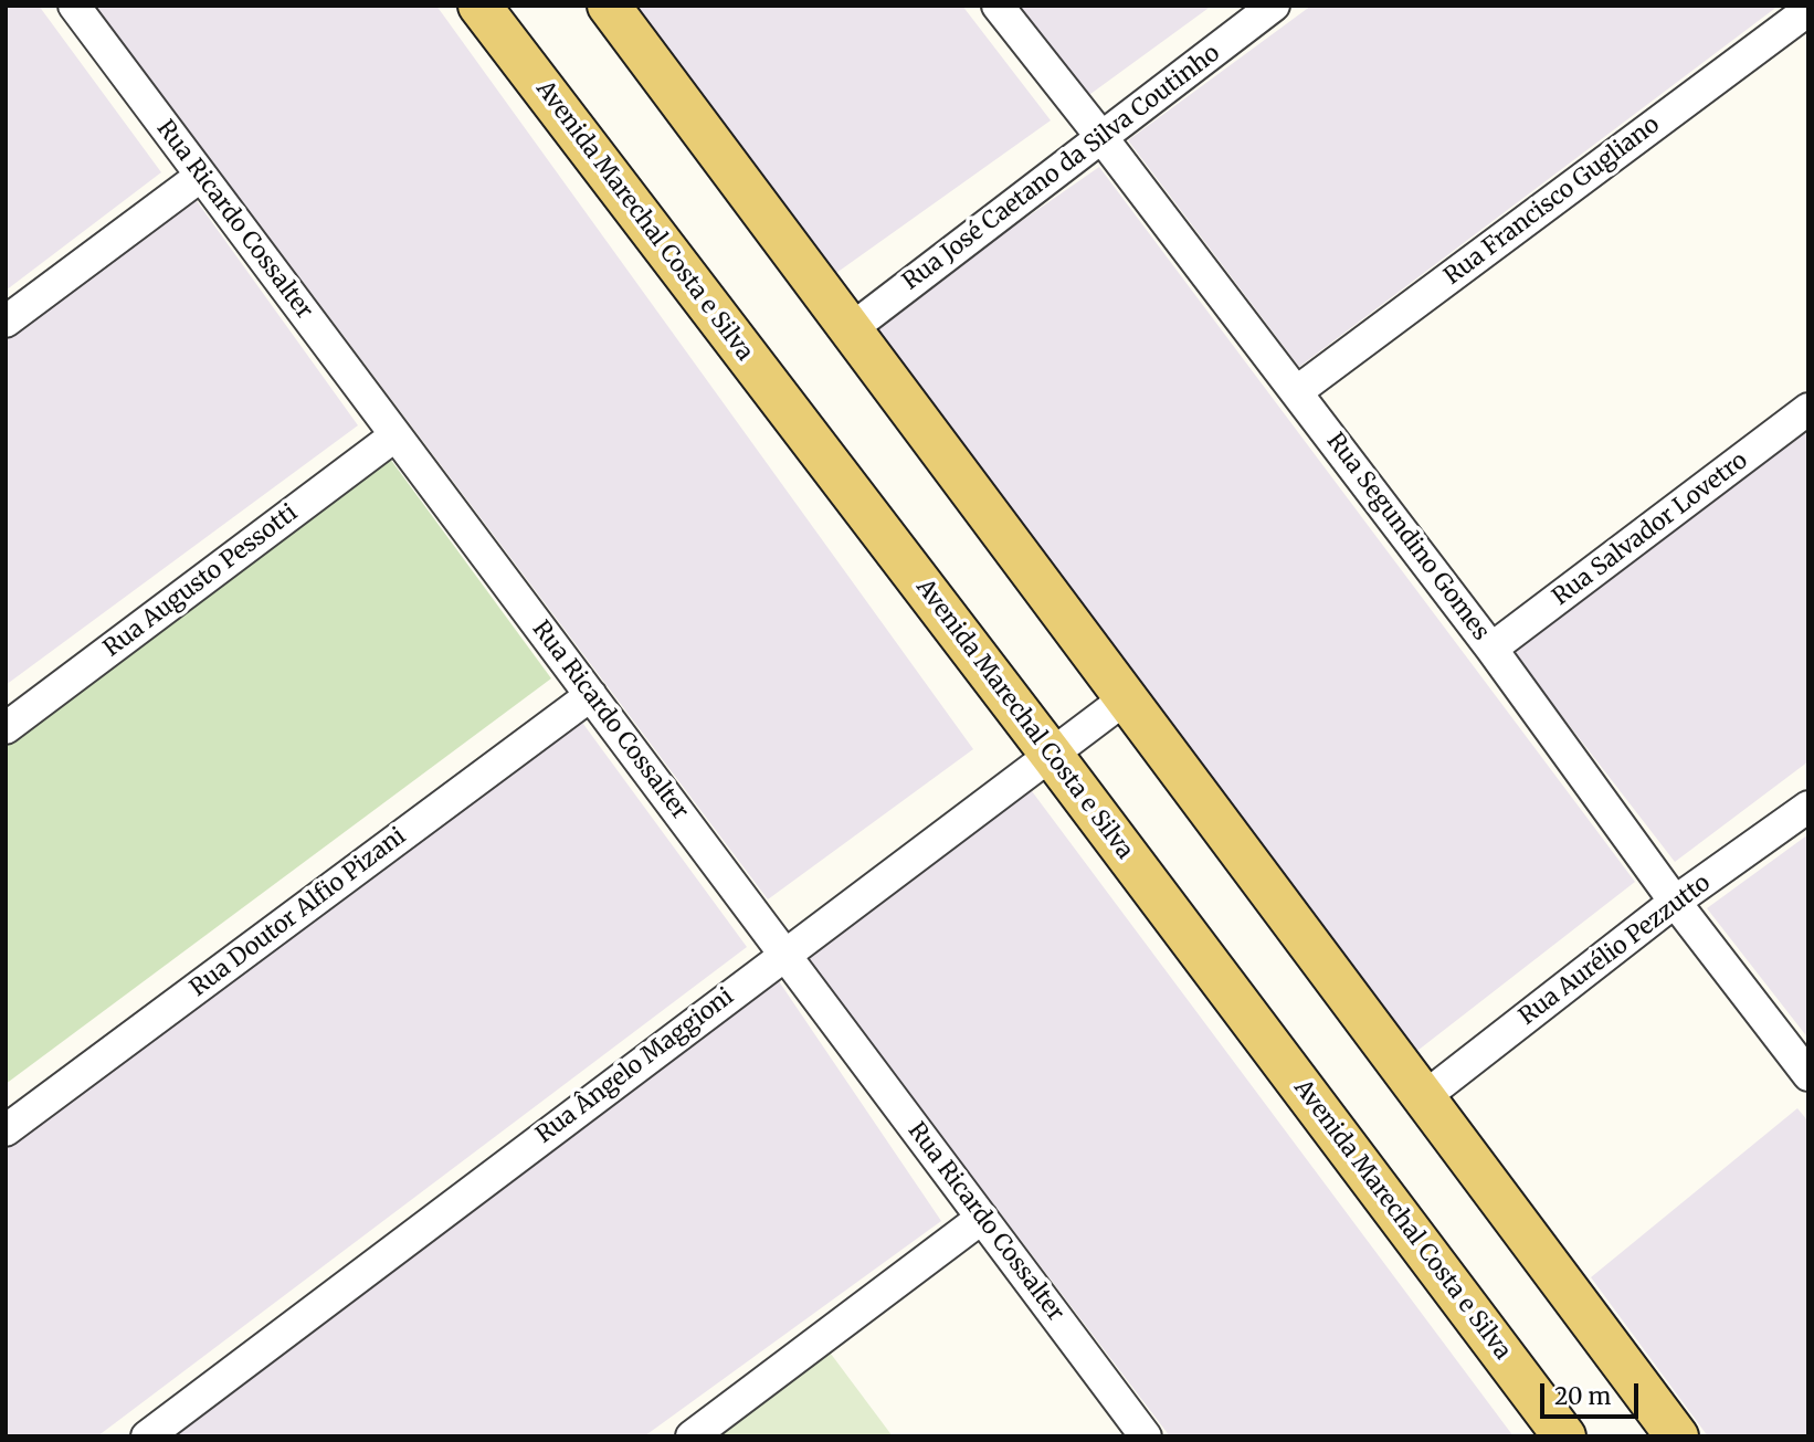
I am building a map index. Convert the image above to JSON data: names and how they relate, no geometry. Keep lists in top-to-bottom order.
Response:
{
  "streets": {
    "main road": ["Avenida Marechal Costa e Silva"],
    "street": [
      "Rua José Caetano da Silva Coutinho",
      "Rua Francisco Gugliano",
      "Rua Ricardo Cossalter",
      "Rua Salvador Lovetro",
      "Rua Segundino Gomes",
      "Rua Augusto Pessotti",
      "Rua Doutor Alfio Pizani",
      "Rua Aurélio Pezzutto",
      "Rua Ângelo Maggioni"
    ]
  },
  "crossings": [
    ["Rua José Caetano da Silva Coutinho", "Rua Segundino Gomes"],
    ["Rua Francisco Gugliano", "Rua Segundino Gomes"],
    ["Rua Ricardo Cossalter", "Rua Augusto Pessotti"],
    ["Rua Ricardo Cossalter", "Rua Doutor Alfio Pizani"],
    ["Rua Ricardo Cossalter", "Rua Ângelo Maggioni"],
    ["Avenida Marechal Costa e Silva", "Rua Ângelo Maggioni"],
    ["Rua Salvador Lovetro", "Rua Segundino Gomes"],
    ["Rua Segundino Gomes", "Rua Aurélio Pezzutto"]
  ],
  "scale_bar": "20 m"
}
